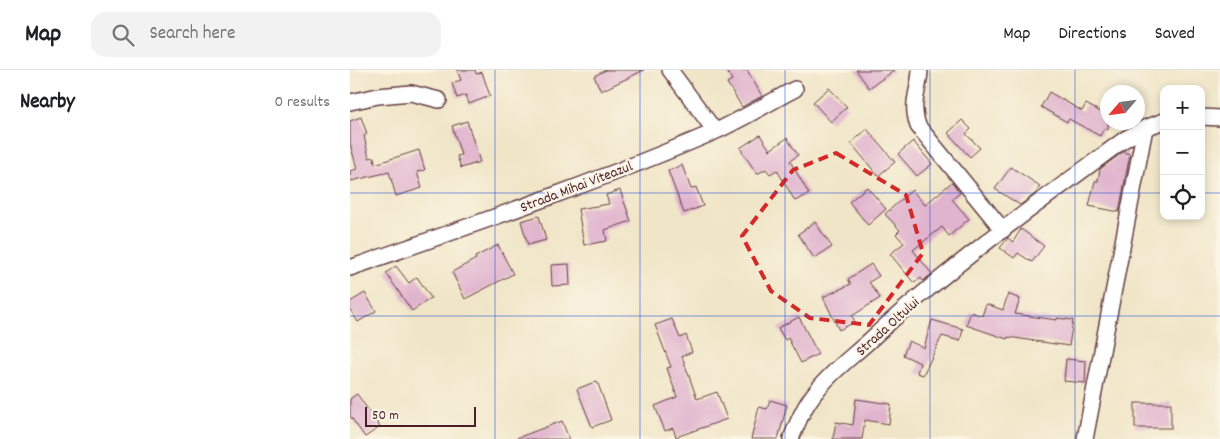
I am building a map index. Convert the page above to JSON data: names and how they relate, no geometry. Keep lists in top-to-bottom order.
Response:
{
  "streets": {
    "street": ["Strada Mihai Viteazul", "Strada Oltului"]
  },
  "scale_bar": "50 m",
  "north": "bottom left",
  "page": {
    "header": "Map",
    "search": "Search here",
    "nav": ["Map", "Directions", "Saved"],
    "heading": ["Nearby", "0 results"],
    "map_buttons": ["+", "−"],
    "scale": "50 m"
  }
}
